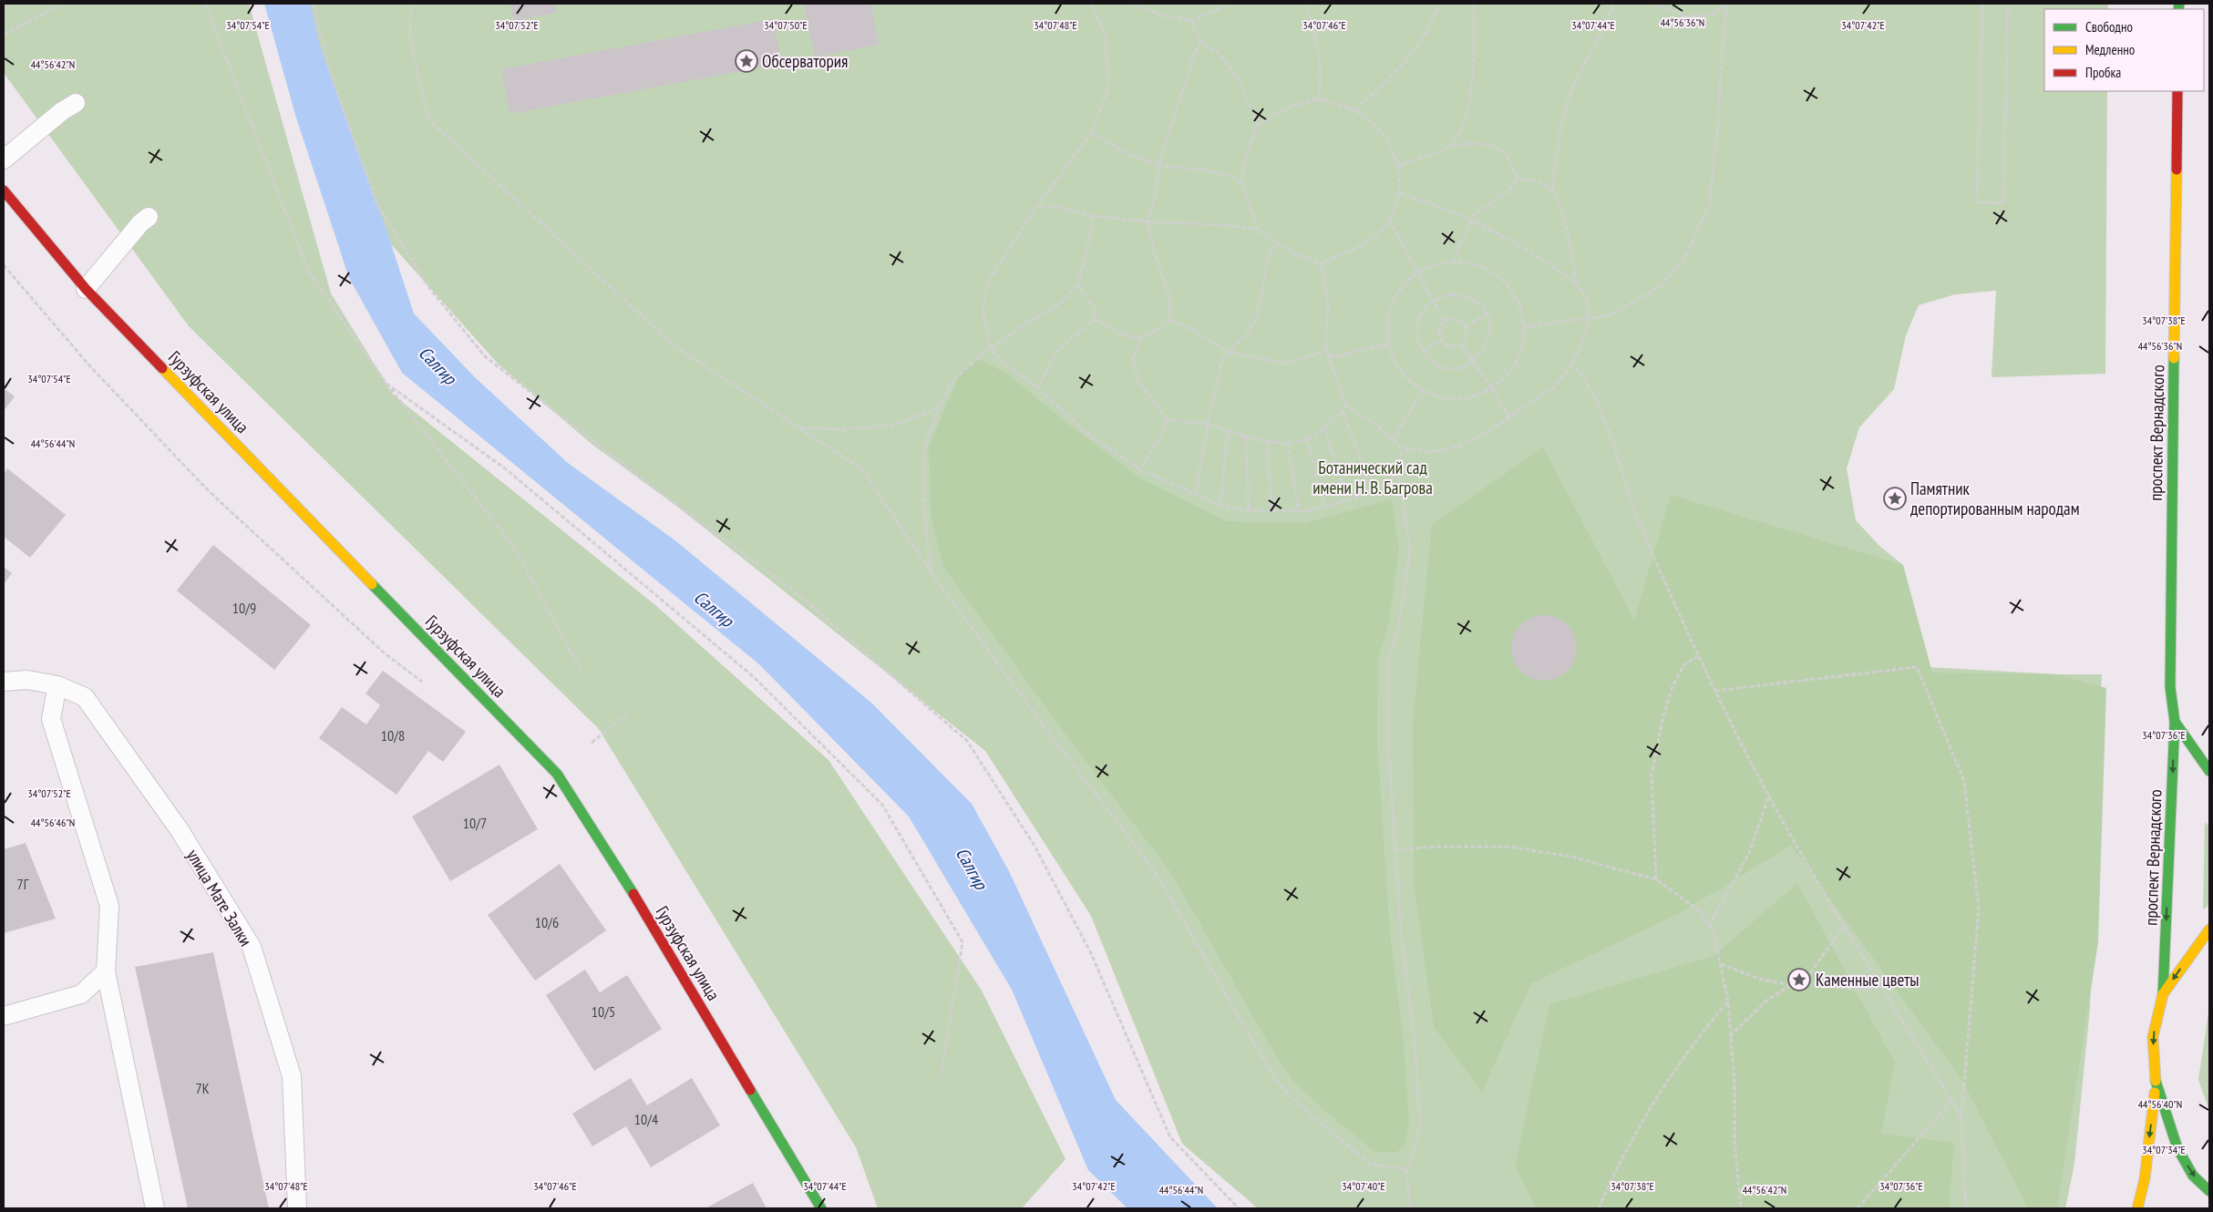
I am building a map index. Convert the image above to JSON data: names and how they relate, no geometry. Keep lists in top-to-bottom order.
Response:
{
  "streets": {
    "main road": ["Гурзуфская улица", "проспект Вернадского"],
    "lane": ["улица Мате Залки"]
  },
  "water": ["Салгир"],
  "parks": ["Ботанический сад имени Н. В. Багрова"],
  "places": {
    "place": ["Обсерватория", "Памятник депортированным народам", "Каменные цветы"]
  },
  "house_numbers": [
    "10/9",
    "10/8",
    "10/7",
    "7Г",
    "10/6",
    "10/5",
    "7К",
    "10/4"
  ],
  "legend": ["Свободно", "Медленно", "Пробка"],
  "coordinates": [
    "44°56'36\"N",
    "34°07'54\"E",
    "34°07'52\"E",
    "34°07'50\"E",
    "34°07'48\"E",
    "34°07'46\"E",
    "34°07'44\"E",
    "34°07'42\"E",
    "44°56'42\"N",
    "34°07'38\"E",
    "44°56'44\"N",
    "34°07'36\"E",
    "44°56'46\"N",
    "44°56'40\"N",
    "34°07'34\"E",
    "34°07'40\"E"
  ]
}
